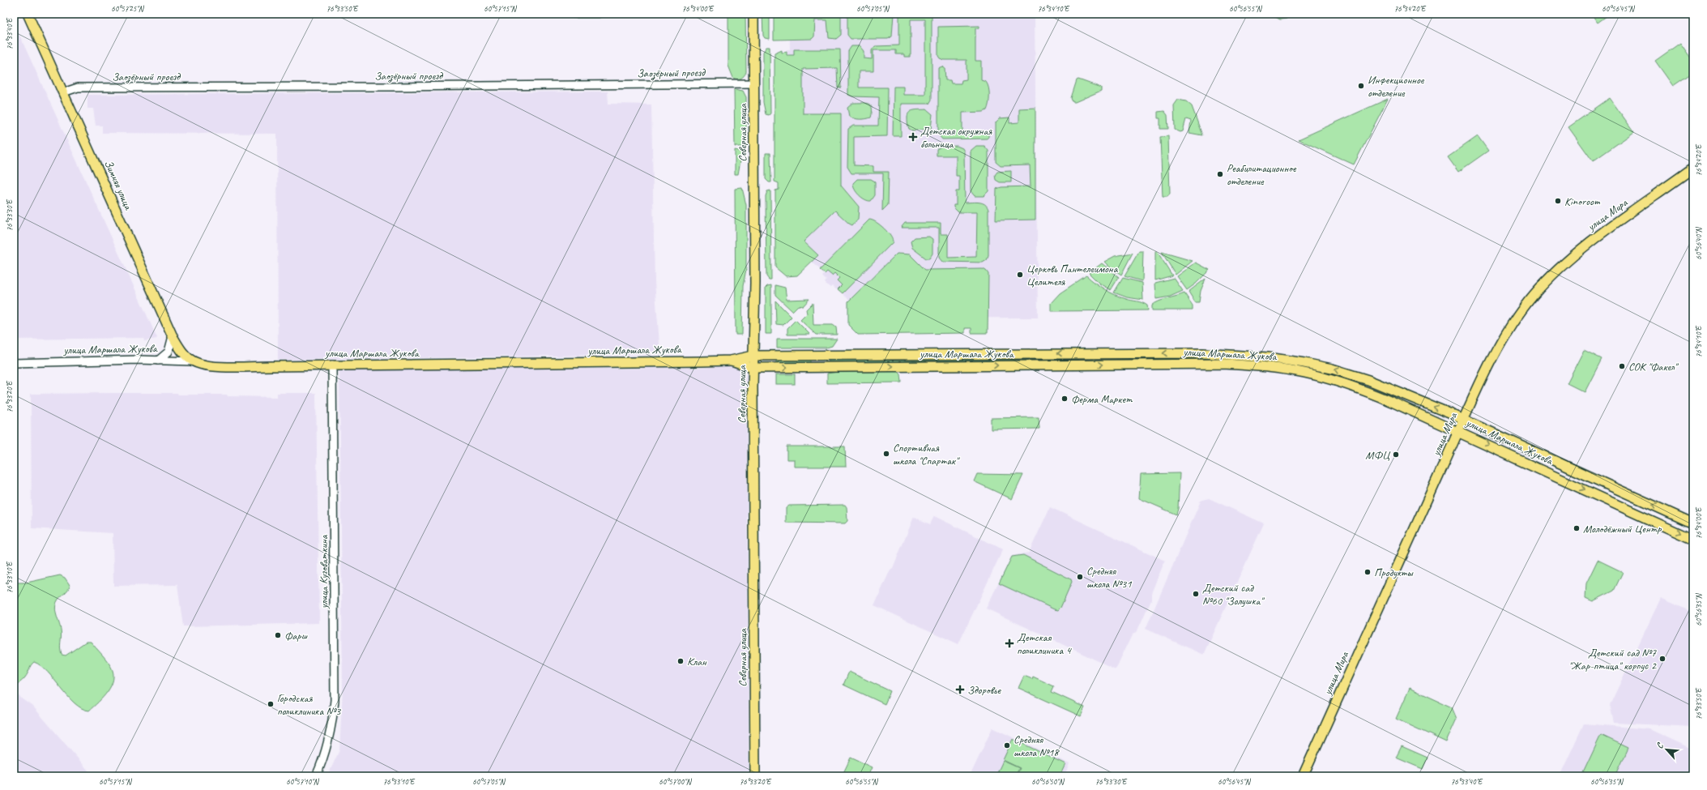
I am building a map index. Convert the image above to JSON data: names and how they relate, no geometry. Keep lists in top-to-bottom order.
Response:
{
  "streets": {
    "main road": [
      "Северная улица",
      "Зимняя улица",
      "улица Мира",
      "улица Маршала Жукова"
    ],
    "street": ["Заозёрный проезд", "улица Кузоваткина"]
  },
  "crossings": [
    ["Заозёрный проезд", "Северная улица"],
    ["Заозёрный проезд", "Зимняя улица"],
    ["Северная улица", "улица Маршала Жукова"],
    ["Зимняя улица", "улица Маршала Жукова"],
    ["улица Мира", "улица Маршала Жукова"],
    ["улица Маршала Жукова", "улица Кузоваткина"]
  ],
  "places": {
    "other": [
      "Инфекционное отделение",
      "Реабилитационное отделение",
      "Kinoroom",
      "Церковь Пантелеимона Целителя",
      "СОК \"Факел\"",
      "Ферма Маркет",
      "Спортивная школа \"Спартак\"",
      "МФЦ",
      "Молодёжный Центр",
      "Продукты",
      "Средняя школа №31",
      "Детский сад №60 \"Золушка\"",
      "Фарш",
      "Детский сад №7 \"Жар-птица\" корпус 2",
      "Клан",
      "Городская поликлиника №3",
      "Средняя школа №18"
    ],
    "health": ["Детская окружная больница", "Детская поликлиника 4", "Здоровье"]
  },
  "north": "top left",
  "coordinates": [
    "60°57'25\"N",
    "76°33'50\"E",
    "60°57'15\"N",
    "76°34'00\"E",
    "60°57'05\"N",
    "76°34'10\"E",
    "60°56'55\"N",
    "76°34'20\"E",
    "60°56'45\"N",
    "76°33'40\"E",
    "76°33'30\"E",
    "60°56'40\"N",
    "76°33'20\"E",
    "76°33'10\"E",
    "60°56'35\"N",
    "60°57'10\"N",
    "60°57'00\"N",
    "60°56'50\"N"
  ]
}
